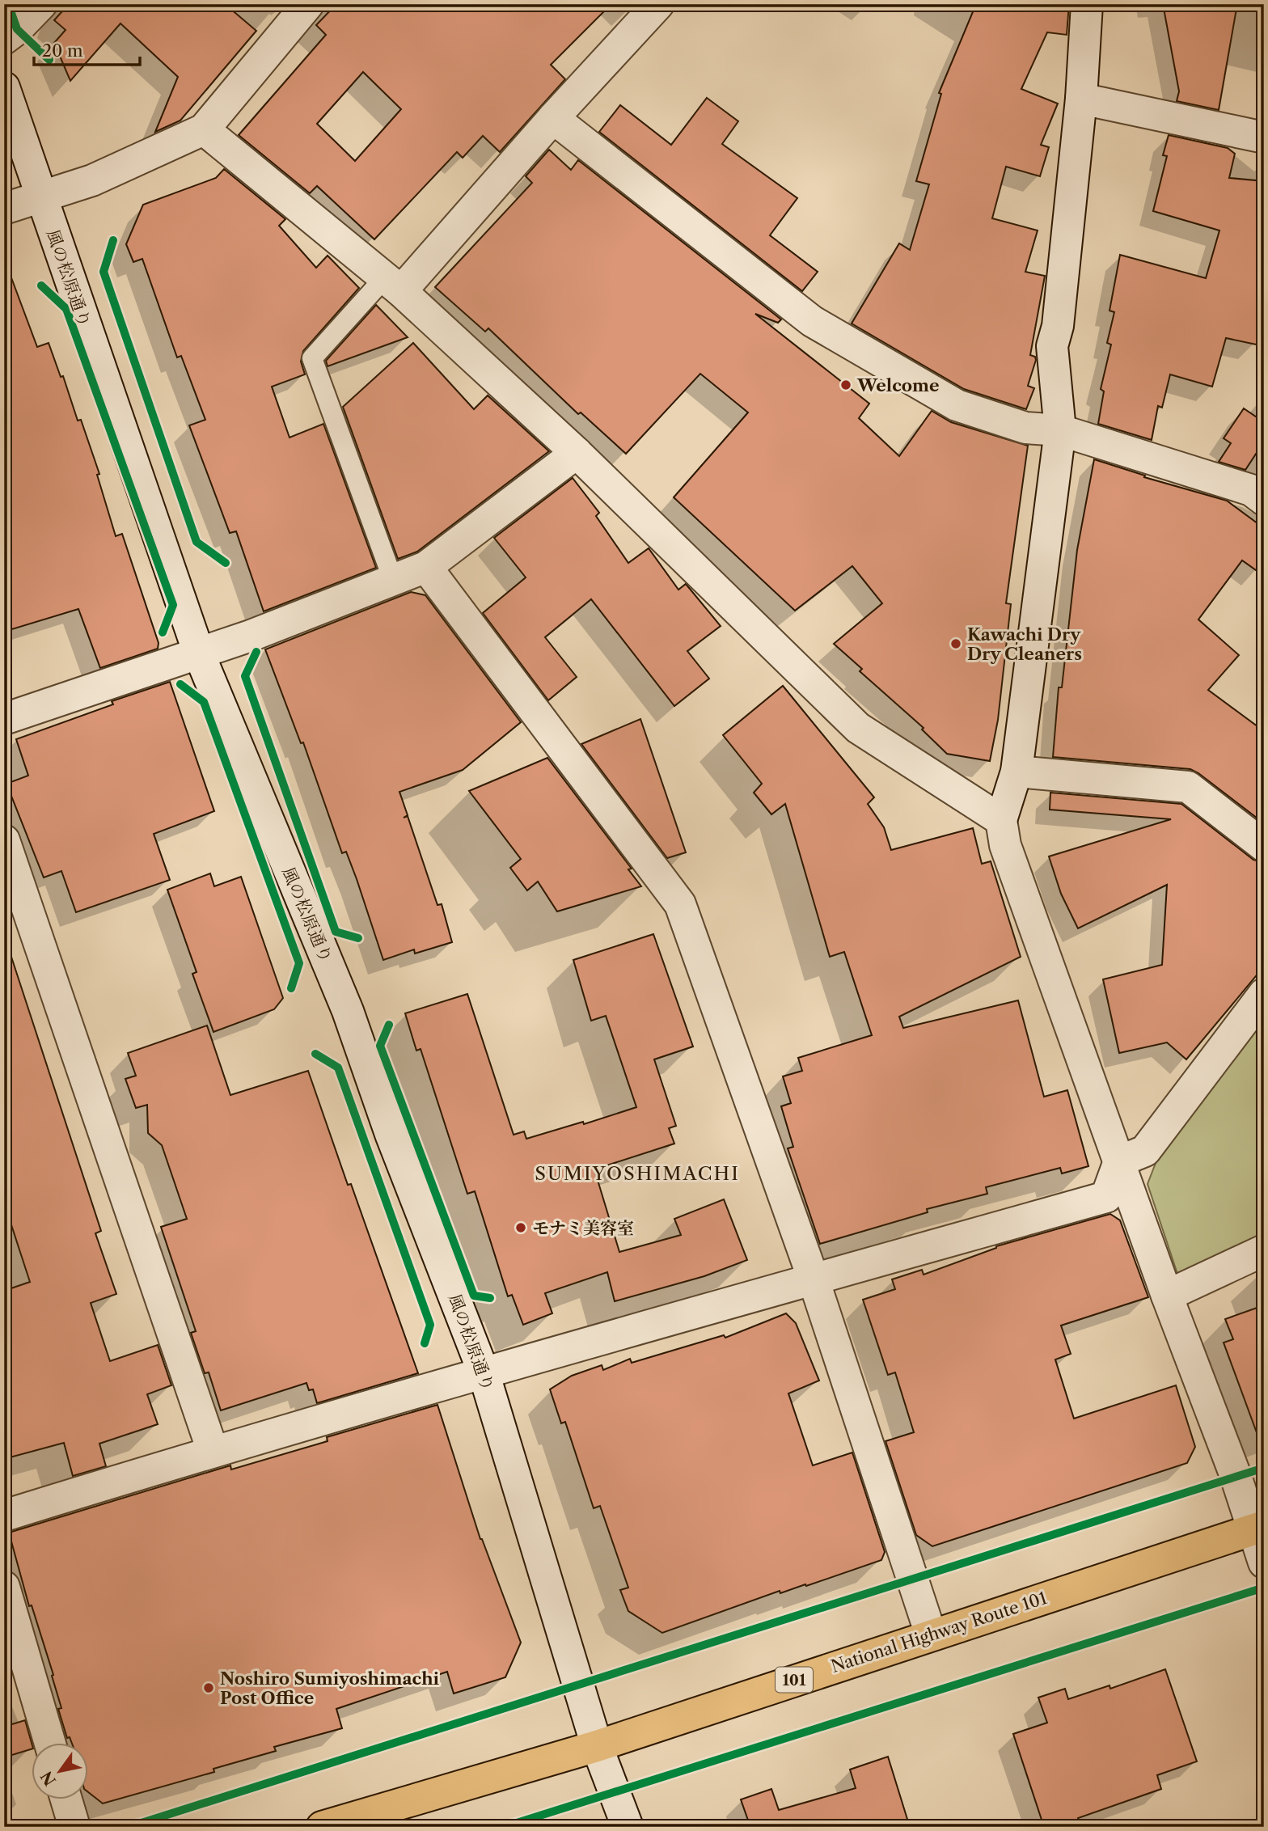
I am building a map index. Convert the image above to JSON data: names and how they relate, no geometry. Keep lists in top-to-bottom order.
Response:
{
  "streets": {
    "highway": ["National Highway Route 101", "101"],
    "street": ["風の松原通り"]
  },
  "crossings": [
    ["風の松原通り", "National Highway Route 101"]
  ],
  "districts": ["SUMIYOSHIMACHI"],
  "places": [
    "Welcome",
    "Kawachi Dry Dry Cleaners",
    "モナミ美容室",
    "Noshiro Sumiyoshimachi Post Office"
  ],
  "scale_bar": "20 m",
  "north": "bottom left"
}
